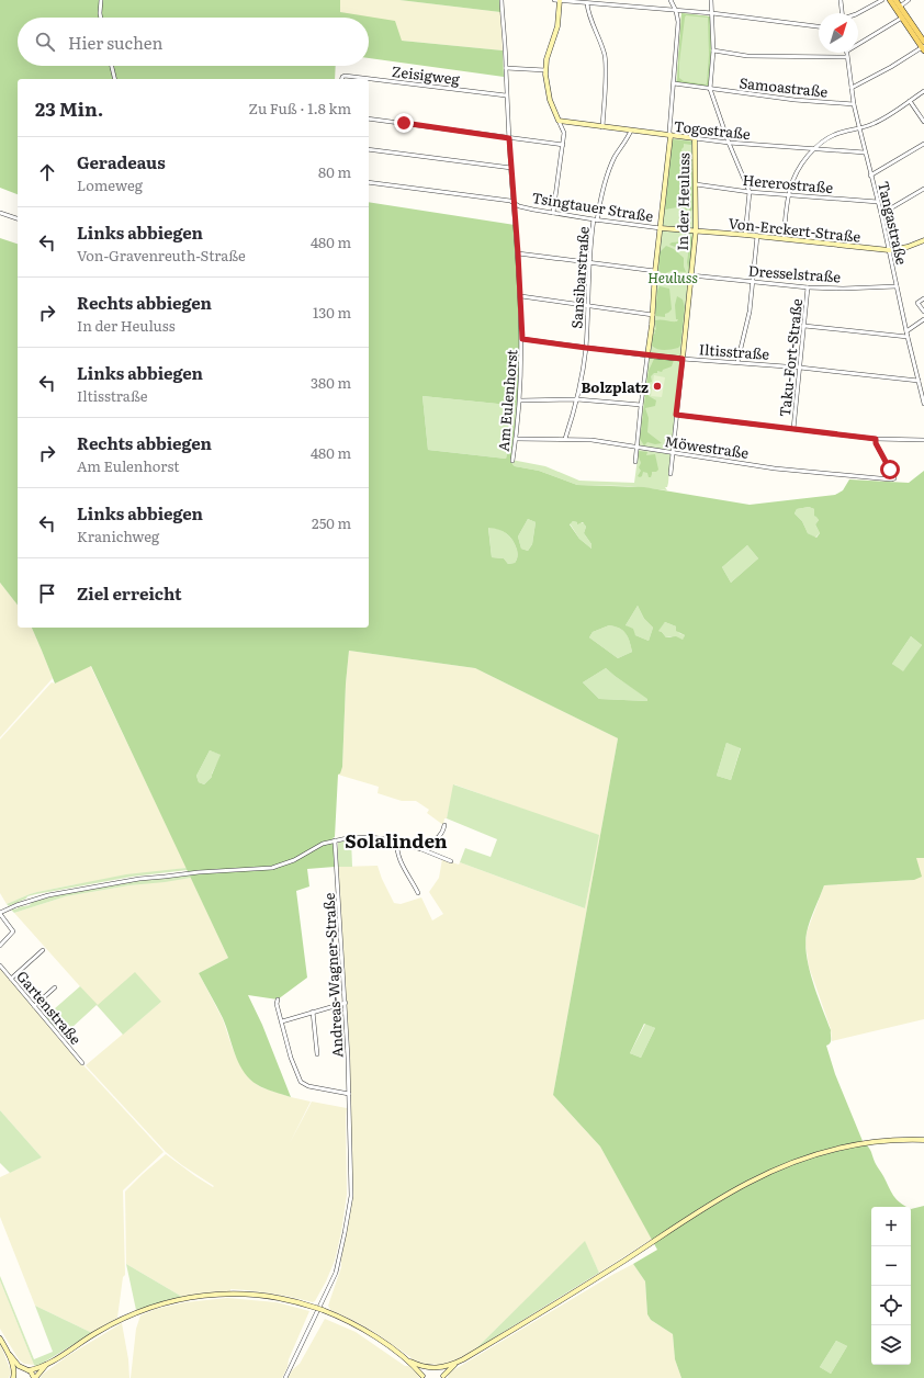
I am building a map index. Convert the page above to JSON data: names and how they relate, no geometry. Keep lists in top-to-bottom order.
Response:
{
  "streets": {
    "main road": [
      "Togostraße",
      "In der Heuluss",
      "Von-Erckert-Straße",
      "Iltisstraße"
    ],
    "street": [
      "Zeisigweg",
      "Samoastraße",
      "Hererostraße",
      "Tsingtauer Straße",
      "Tangastraße",
      "Dresselstraße",
      "Sansibarstraße",
      "Taku-Fort-Straße",
      "Am Eulenhorst",
      "Möwestraße",
      "Andreas-Wagner-Straße",
      "Gartenstraße"
    ]
  },
  "crossings": [
    ["Zeisigweg", "Am Eulenhorst"],
    ["Samoastraße", "Tangastraße"],
    ["Togostraße", "In der Heuluss"],
    ["Togostraße", "Tangastraße"],
    ["Togostraße", "Sansibarstraße"],
    ["Hererostraße", "In der Heuluss"],
    ["Hererostraße", "Tangastraße"],
    ["In der Heuluss", "Tsingtauer Straße"],
    ["In der Heuluss", "Von-Erckert-Straße"],
    ["In der Heuluss", "Dresselstraße"],
    ["In der Heuluss", "Iltisstraße"],
    ["In der Heuluss", "Möwestraße"],
    ["Tsingtauer Straße", "Von-Erckert-Straße"],
    ["Tsingtauer Straße", "Sansibarstraße"],
    ["Tsingtauer Straße", "Am Eulenhorst"],
    ["Tangastraße", "Von-Erckert-Straße"],
    ["Tangastraße", "Dresselstraße"],
    ["Tangastraße", "Iltisstraße"],
    ["Dresselstraße", "Taku-Fort-Straße"],
    ["Sansibarstraße", "Iltisstraße"],
    ["Sansibarstraße", "Möwestraße"],
    ["Iltisstraße", "Taku-Fort-Straße"],
    ["Iltisstraße", "Am Eulenhorst"],
    ["Am Eulenhorst", "Möwestraße"]
  ],
  "districts": ["Solalinden"],
  "parks": ["Heuluss"],
  "places": ["Bolzplatz"],
  "north": "top right",
  "page": {
    "search": "Hier suchen",
    "heading": ["23 Min.", "Zu Fuß · 1.8 km"],
    "list": [
      ["Geradeaus", "Lomeweg", "80 m"],
      ["Links abbiegen", "Von-Gravenreuth-Straße", "480 m"],
      ["Rechts abbiegen", "In der Heuluss", "130 m"],
      ["Links abbiegen", "Iltisstraße", "380 m"],
      ["Rechts abbiegen", "Am Eulenhorst", "480 m"],
      ["Links abbiegen", "Kranichweg", "250 m"],
      "Ziel erreicht"
    ],
    "map_buttons": ["+", "−"]
  }
}
